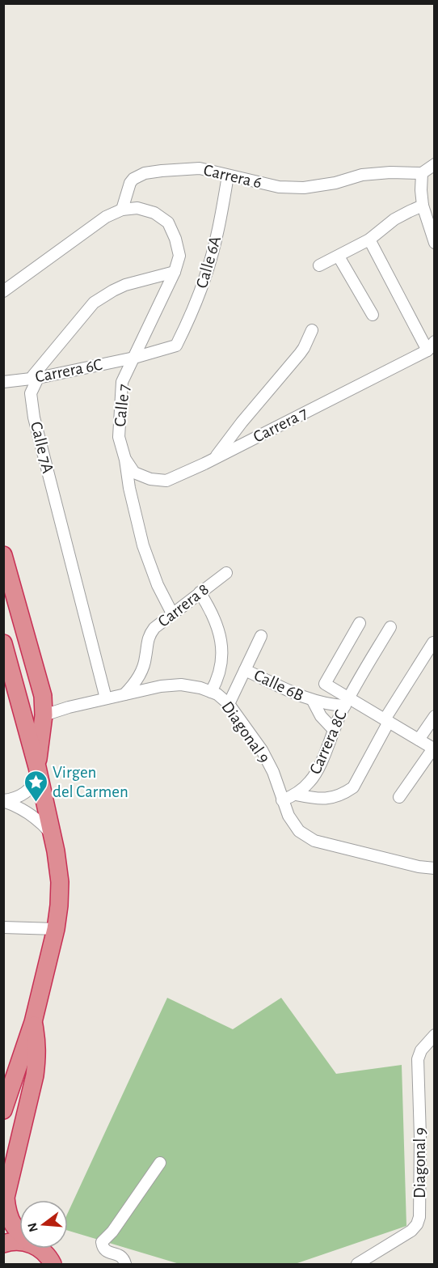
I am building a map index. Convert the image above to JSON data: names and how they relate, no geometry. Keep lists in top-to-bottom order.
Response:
{
  "streets": {
    "street": [
      "Carrera 6",
      "Calle 6A",
      "Carrera 6C",
      "Calle 7",
      "Carrera 7",
      "Calle 7A",
      "Carrera 8",
      "Calle 6B",
      "Diagonal 9",
      "Carrera 8C"
    ]
  },
  "crossings": [
    ["Carrera 6", "Calle 6A"],
    ["Carrera 6", "Calle 7"],
    ["Calle 6A", "Carrera 6C"],
    ["Carrera 6C", "Calle 7"],
    ["Carrera 6C", "Calle 7A"],
    ["Calle 7", "Carrera 7"],
    ["Calle 7", "Calle 7A"],
    ["Calle 7", "Carrera 8"],
    ["Calle 7A", "Diagonal 9"],
    ["Carrera 8", "Diagonal 9"],
    ["Calle 6B", "Carrera 8C"],
    ["Diagonal 9", "Carrera 8C"]
  ],
  "places": {
    "place": ["Virgen del Carmen"]
  },
  "north": "left"
}
